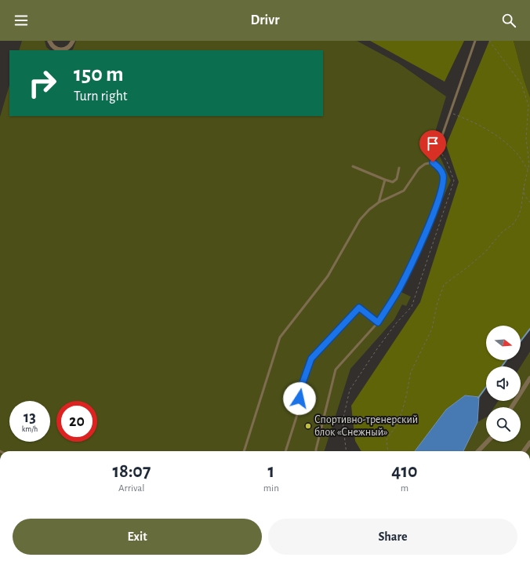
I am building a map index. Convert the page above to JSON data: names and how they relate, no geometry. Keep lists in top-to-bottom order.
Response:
{
  "places": ["Спортивно-тренерский блок «Снежный»"],
  "north": "right",
  "page": {
    "header": "Drivr",
    "turn": ["150 m", "Turn right"],
    "speed": "13 km/h",
    "limit": "20",
    "eta": [
      "18:07",
      "Arrival",
      "1",
      "min",
      "410",
      "m"
    ],
    "buttons": ["Exit", "Share"]
  }
}
